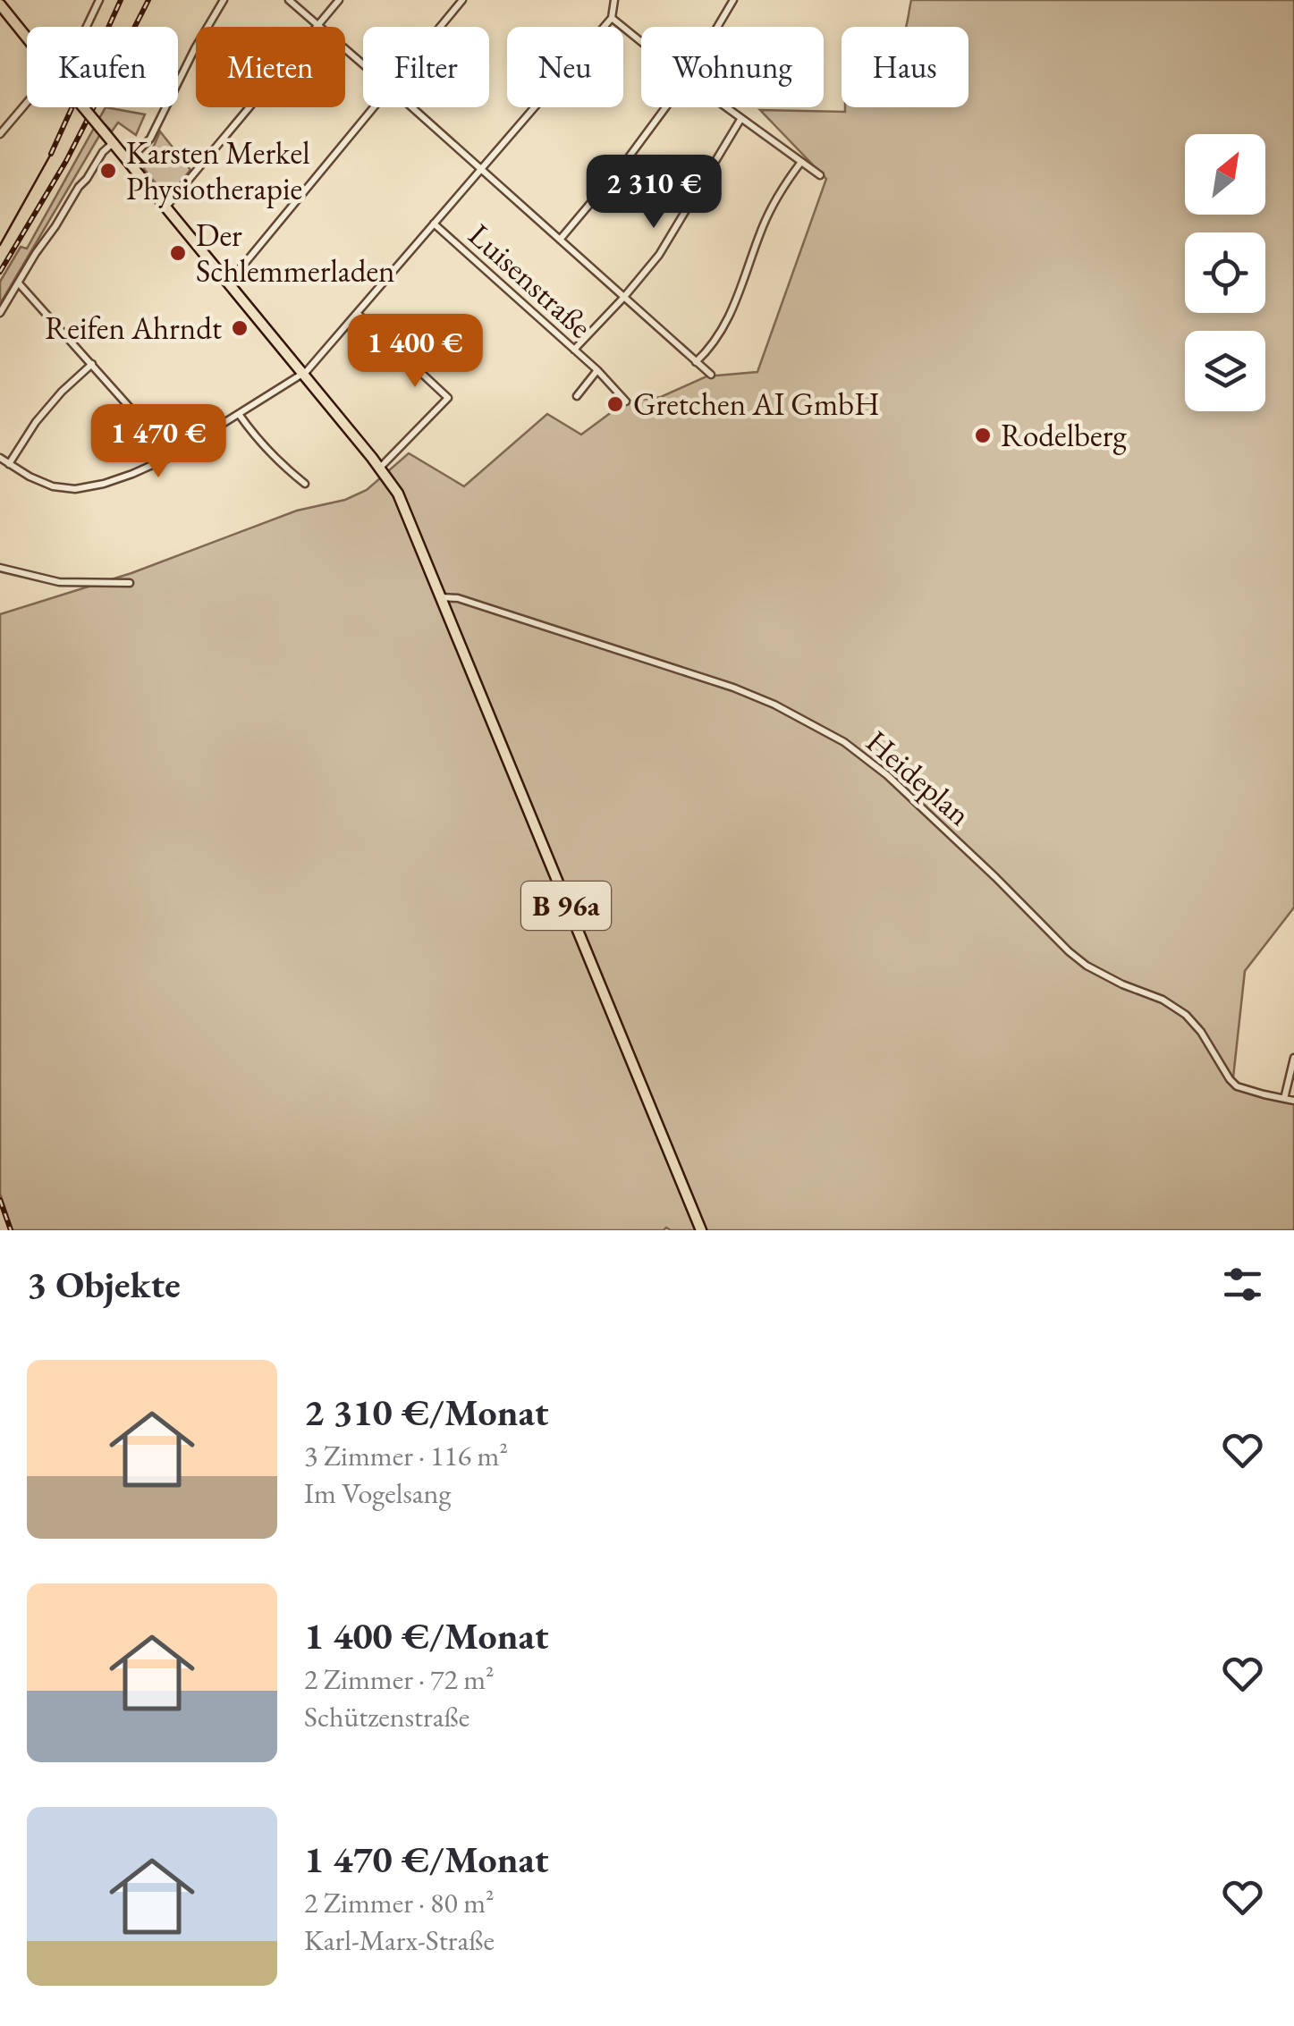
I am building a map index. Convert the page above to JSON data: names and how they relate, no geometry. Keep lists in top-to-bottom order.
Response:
{
  "streets": {
    "main road": ["B 96a"],
    "street": ["Luisenstraße", "Heideplan"]
  },
  "crossings": [
    ["Heideplan", "B 96a"]
  ],
  "places": [
    "Karsten Merkel Physiotherapie",
    "Der Schlemmerladen",
    "Reifen Ahrndt",
    "Gretchen AI GmbH",
    "Rodelberg"
  ],
  "north": "top right",
  "page": {
    "chip": [
      "Kaufen",
      "Mieten",
      "Filter",
      "Neu",
      "Wohnung",
      "Haus"
    ],
    "price": ["2 310 €", "1 400 €", "1 470 €"],
    "heading": "3 Objekte",
    "list": [
      {
        "name": "2 310 €/Monat",
        "note": "3 Zimmer · 116 m² · Im Vogelsang"
      },
      {
        "name": "1 400 €/Monat",
        "note": "2 Zimmer · 72 m² · Schützenstraße"
      },
      {
        "name": "1 470 €/Monat",
        "note": "2 Zimmer · 80 m² · Karl-Marx-Straße"
      }
    ]
  }
}
